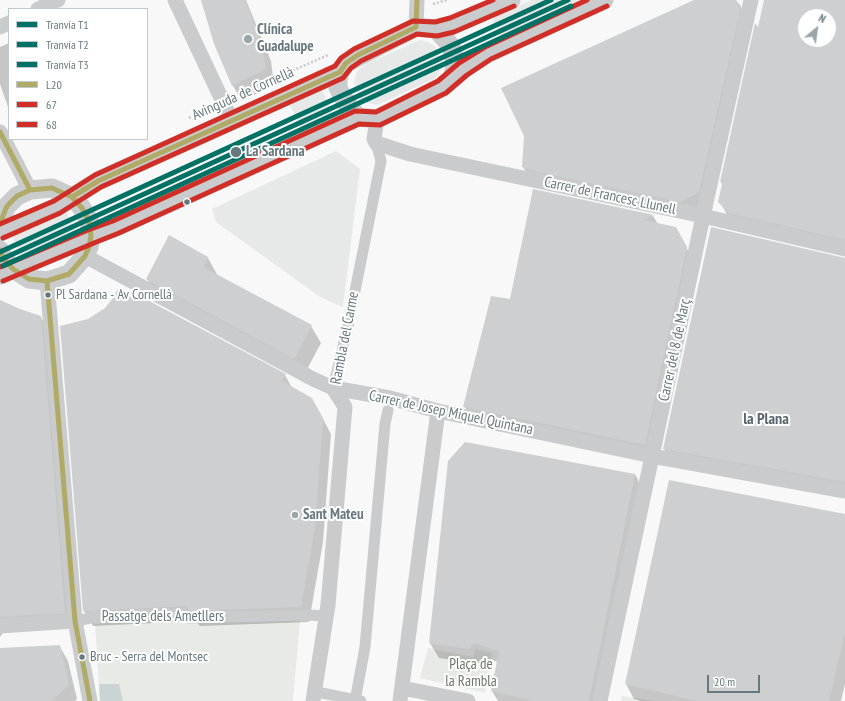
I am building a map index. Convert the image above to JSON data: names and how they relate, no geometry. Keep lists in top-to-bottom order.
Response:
{
  "streets": {
    "street": [
      "Avinguda de Cornellà",
      "Carrer de Francesc Llunell",
      "Rambla del Carme",
      "Carrer del 8 de Març",
      "Carrer de Josep Miquel Quintana",
      "Passatge dels Ametllers"
    ]
  },
  "crossings": [
    ["Carrer de Francesc Llunell", "Rambla del Carme"],
    ["Carrer de Francesc Llunell", "Carrer del 8 de Març"],
    ["Rambla del Carme", "Carrer de Josep Miquel Quintana"],
    ["Rambla del Carme", "Passatge dels Ametllers"],
    ["Carrer del 8 de Març", "Carrer de Josep Miquel Quintana"]
  ],
  "districts": ["la Plana"],
  "parks": ["Plaça de la Rambla"],
  "places": [
    "Clínica Guadalupe",
    "La Sardana",
    "Pl Sardana - Av Cornellà",
    "Sant Mateu",
    "Bruc - Serra del Montsec"
  ],
  "lines": [
    "tram line T1",
    "tram line T3",
    "transit line L20",
    "transit line 68",
    "tram line T2",
    "transit line 67"
  ],
  "legend": [
    "Tranvía T1",
    "Tranvía T2",
    "Tranvía T3",
    "L20",
    "67",
    "68"
  ],
  "scale_bar": "20 m",
  "north": "top right"
}
